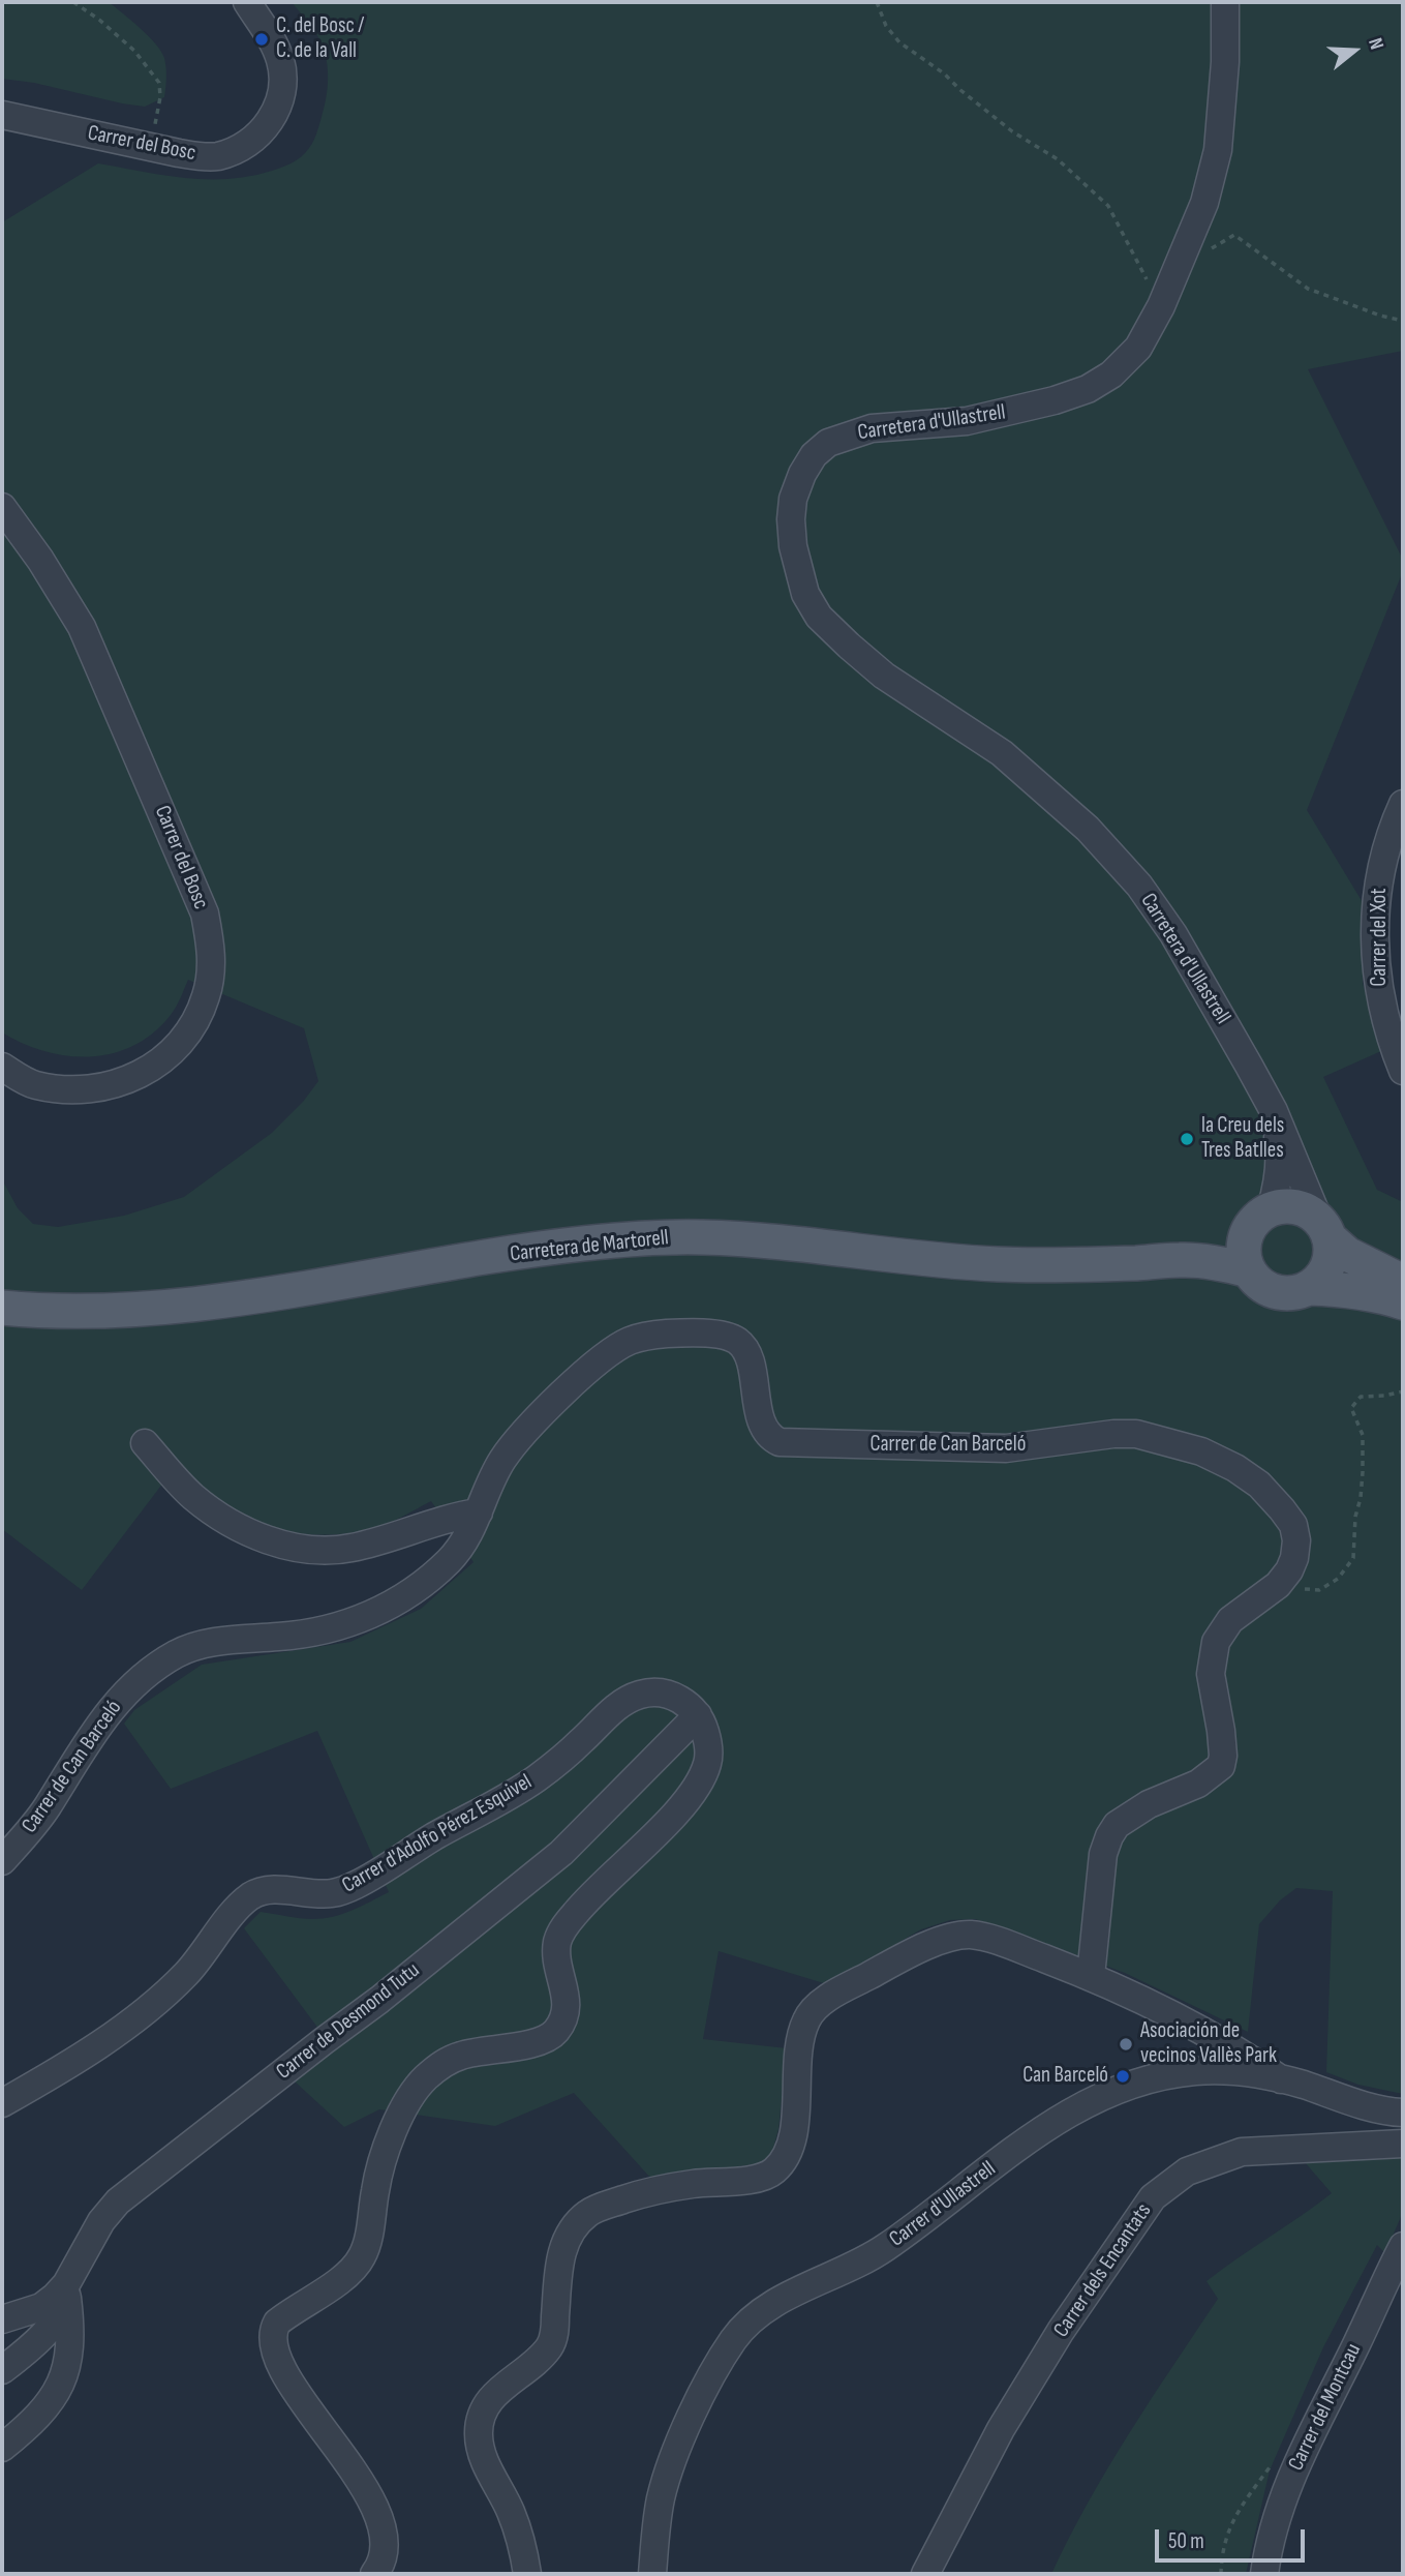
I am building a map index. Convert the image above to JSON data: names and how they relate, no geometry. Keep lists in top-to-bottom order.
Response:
{
  "streets": {
    "main road": ["Carretera de Martorell"],
    "street": [
      "Carrer del Bosc",
      "Carretera d'Ullastrell",
      "Carrer del Xot",
      "Carrer de Can Barceló",
      "Carrer d'Adolfo Pérez Esquivel",
      "Carrer de Desmond Tutu",
      "Carrer d'Ullastrell",
      "Carrer dels Encantats",
      "Carrer del Montcau"
    ]
  },
  "crossings": [
    ["Carretera d'Ullastrell", "Carretera de Martorell"],
    ["Carrer d'Adolfo Pérez Esquivel", "Carrer de Desmond Tutu"]
  ],
  "places": [
    "C. del Bosc / C. de la Vall",
    "la Creu dels Tres Batlles",
    "Asociación de vecinos Vallès Park",
    "Can Barceló"
  ],
  "scale_bar": "50 m",
  "north": "right"
}
